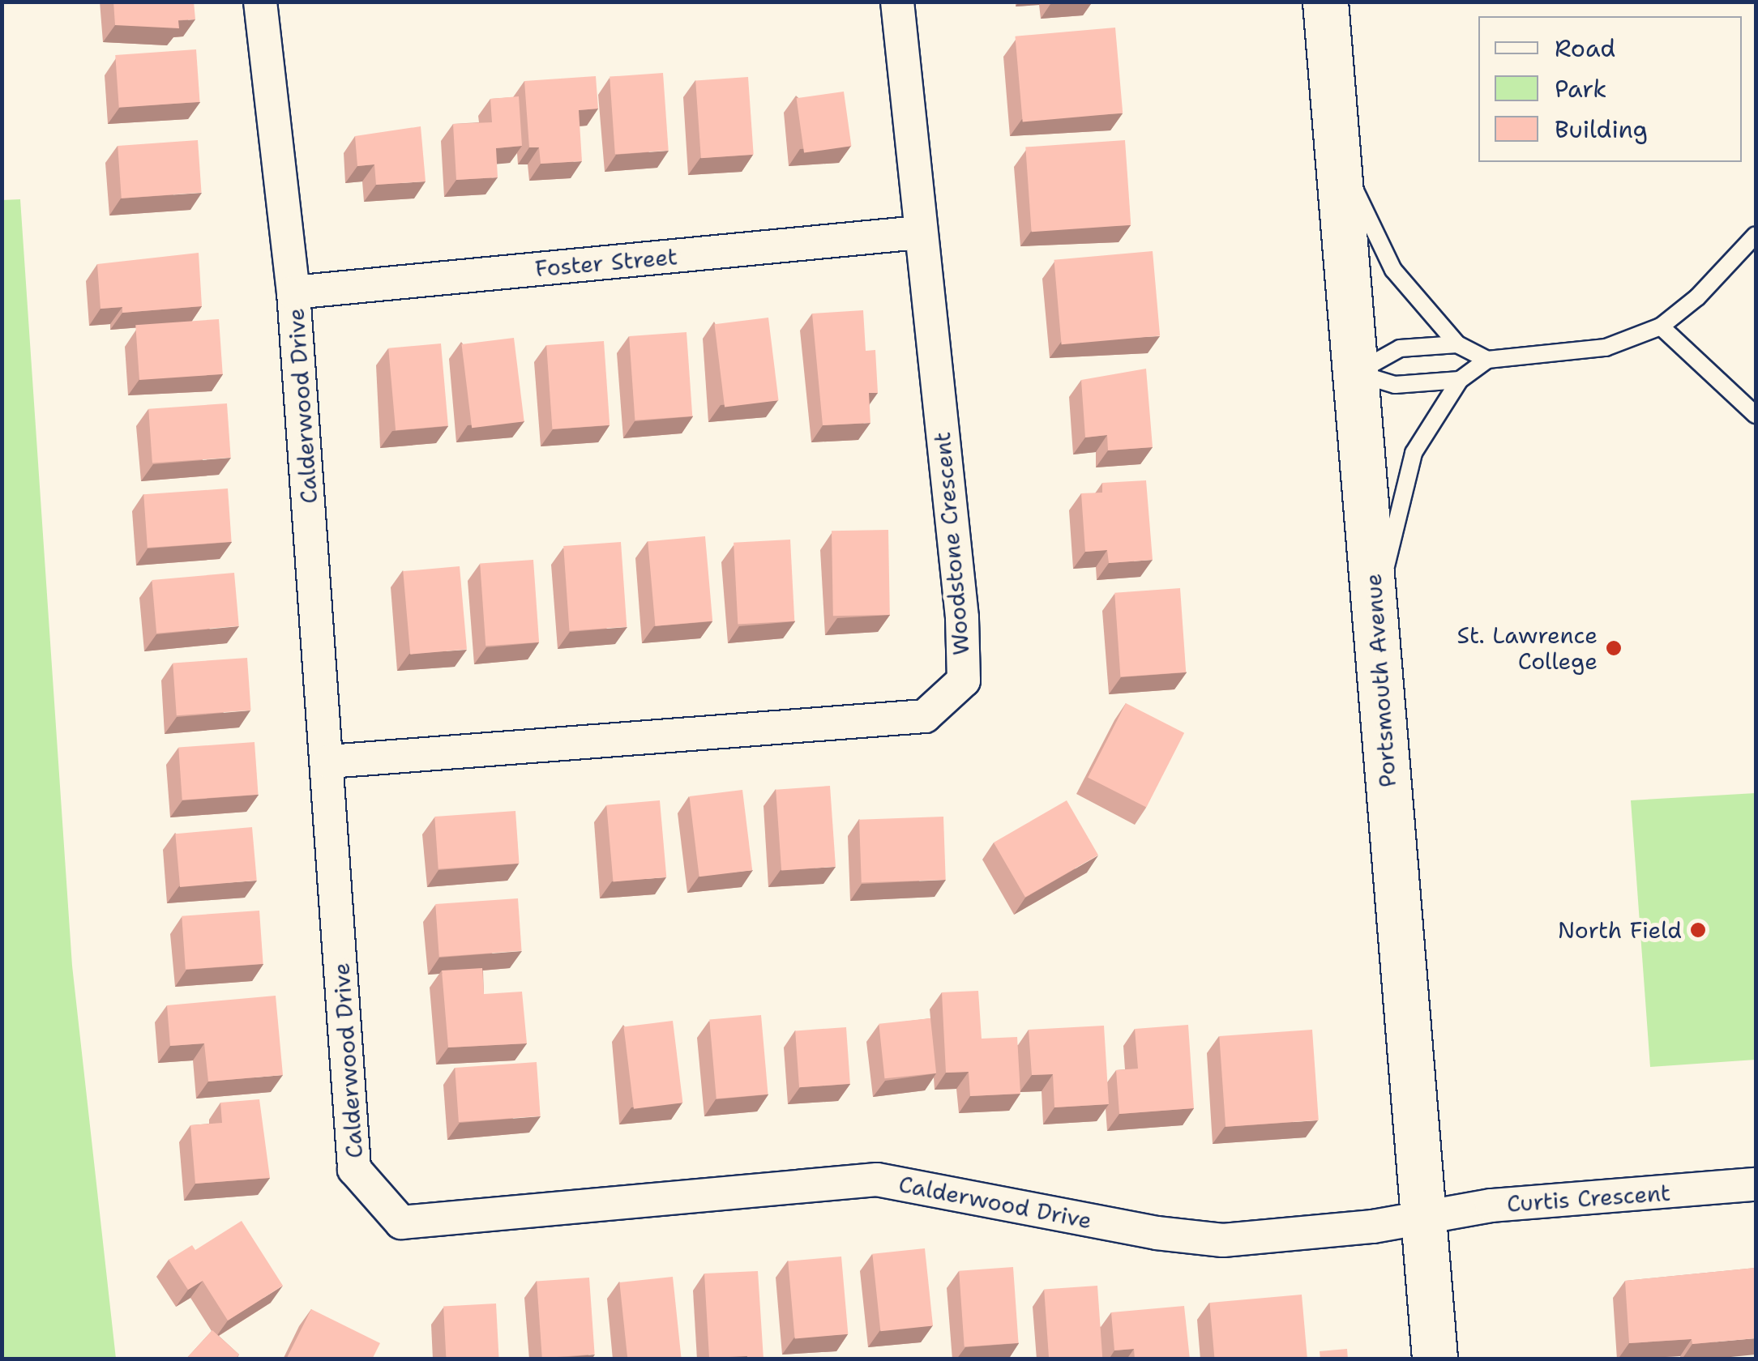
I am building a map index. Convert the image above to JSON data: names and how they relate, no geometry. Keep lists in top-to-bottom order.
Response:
{
  "streets": {
    "main road": ["Portsmouth Avenue"],
    "street": [
      "Foster Street",
      "Calderwood Drive",
      "Woodstone Crescent",
      "Curtis Crescent"
    ]
  },
  "crossings": [
    ["Foster Street", "Calderwood Drive"],
    ["Foster Street", "Woodstone Crescent"],
    ["Calderwood Drive", "Woodstone Crescent"],
    ["Calderwood Drive", "Portsmouth Avenue"],
    ["Calderwood Drive", "Curtis Crescent"],
    ["Portsmouth Avenue", "Curtis Crescent"]
  ],
  "places": ["St. Lawrence College", "North Field"],
  "legend": ["Road", "Park", "Building"]
}
